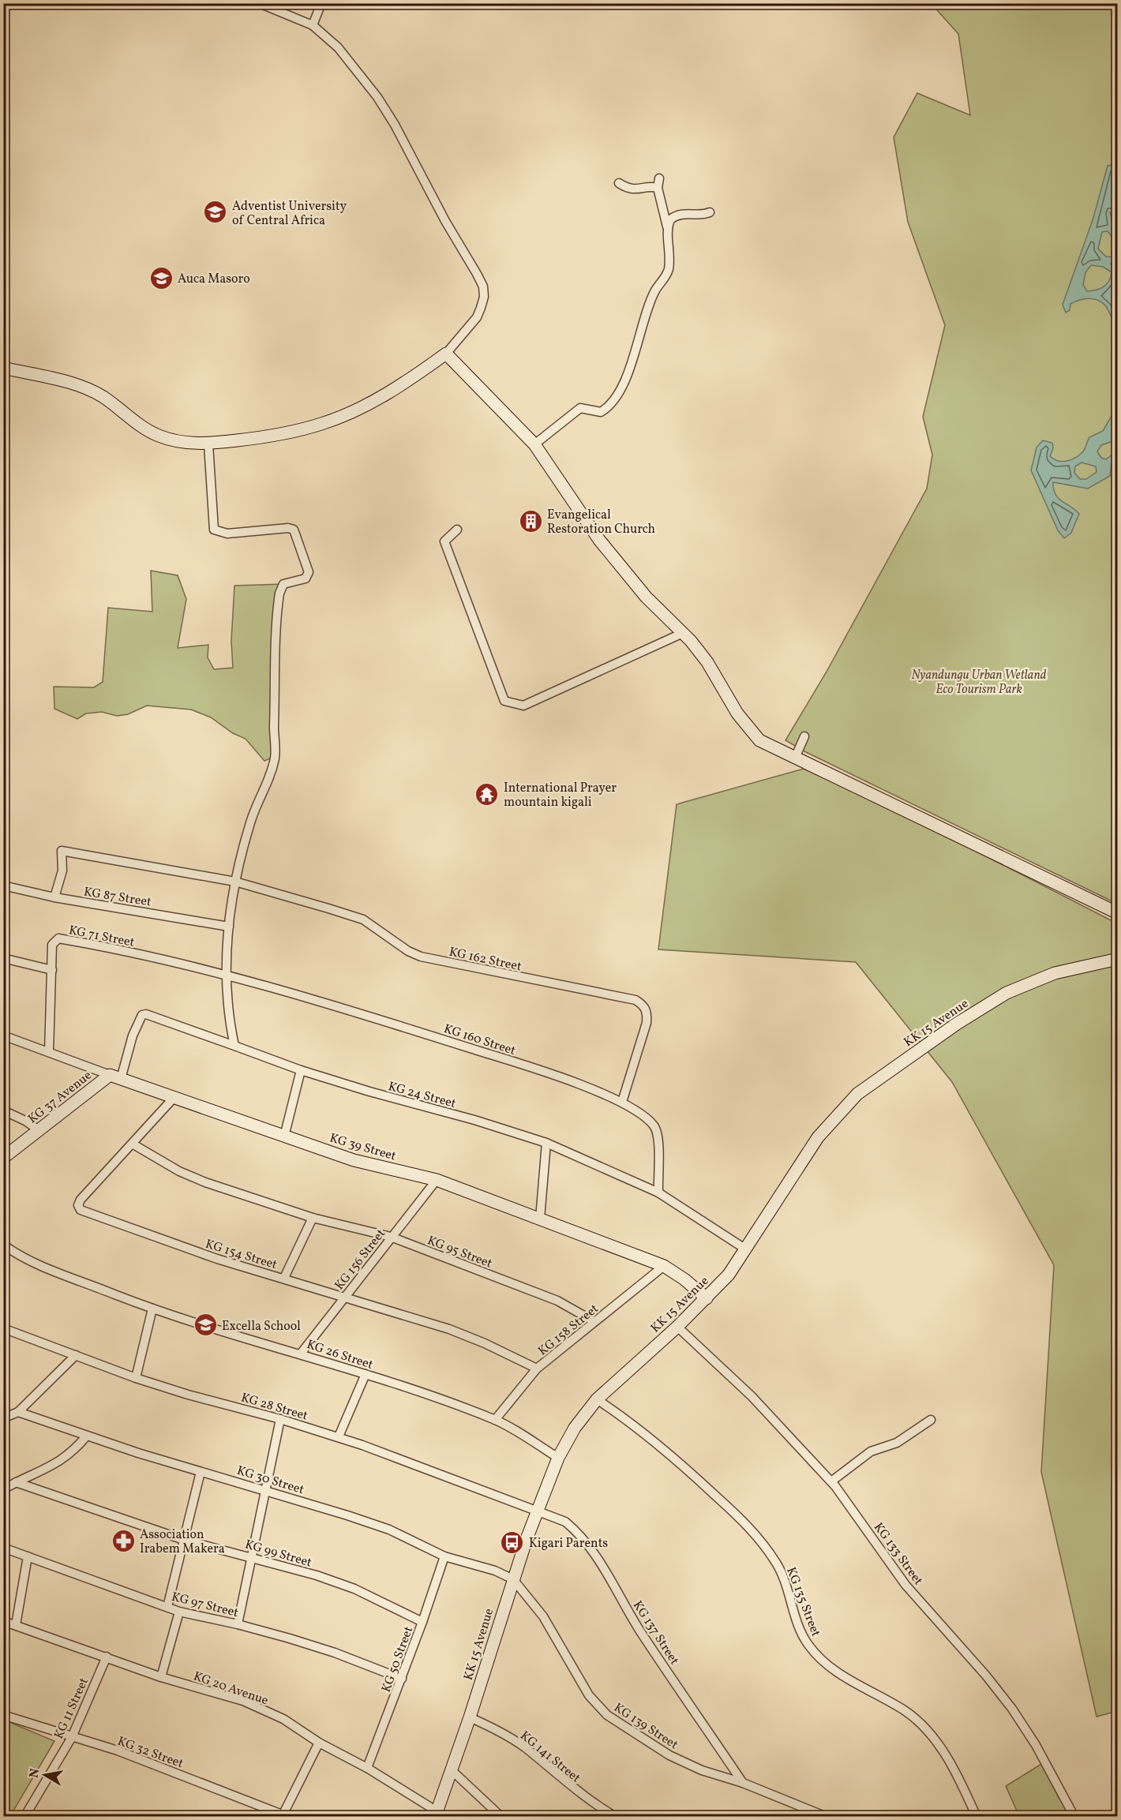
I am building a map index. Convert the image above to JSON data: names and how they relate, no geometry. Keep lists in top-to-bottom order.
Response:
{
  "streets": {
    "street": [
      "KG 87 Street",
      "KG 71 Street",
      "KG 162 Street",
      "KK 15 Avenue",
      "KG 160 Street",
      "KG 24 Street",
      "KG 37 Avenue",
      "KG 39 Street",
      "KG 95 Street",
      "KG 154 Street",
      "KG 156 Street",
      "KG 158 Street",
      "KG 26 Street",
      "KG 28 Street",
      "KG 30 Street",
      "KG 99 Street",
      "KG 133 Street",
      "KG 135 Street",
      "KG 97 Street",
      "KG 137 Street",
      "KG 50 Street",
      "KG 20 Avenue",
      "KG 11 Street",
      "KG 139 Street",
      "KG 32 Street",
      "KG 141 Street"
    ]
  },
  "crossings": [
    ["KG 87 Street", "KG 162 Street"],
    ["KG 71 Street", "KG 160 Street"],
    ["KG 71 Street", "KG 39 Street"],
    ["KG 162 Street", "KG 160 Street"],
    ["KK 15 Avenue", "KG 24 Street"],
    ["KK 15 Avenue", "KG 39 Street"],
    ["KK 15 Avenue", "KG 26 Street"],
    ["KK 15 Avenue", "KG 28 Street"],
    ["KK 15 Avenue", "KG 30 Street"],
    ["KK 15 Avenue", "KG 133 Street"],
    ["KK 15 Avenue", "KG 135 Street"],
    ["KK 15 Avenue", "KG 137 Street"],
    ["KK 15 Avenue", "KG 20 Avenue"],
    ["KK 15 Avenue", "KG 139 Street"],
    ["KK 15 Avenue", "KG 141 Street"],
    ["KG 160 Street", "KG 24 Street"],
    ["KG 24 Street", "KG 39 Street"],
    ["KG 37 Avenue", "KG 39 Street"],
    ["KG 39 Street", "KG 154 Street"],
    ["KG 39 Street", "KG 156 Street"],
    ["KG 39 Street", "KG 158 Street"],
    ["KG 95 Street", "KG 154 Street"],
    ["KG 95 Street", "KG 156 Street"],
    ["KG 95 Street", "KG 158 Street"],
    ["KG 154 Street", "KG 156 Street"],
    ["KG 154 Street", "KG 158 Street"],
    ["KG 156 Street", "KG 26 Street"],
    ["KG 158 Street", "KG 26 Street"],
    ["KG 28 Street", "KG 137 Street"],
    ["KG 30 Street", "KG 50 Street"],
    ["KG 30 Street", "KG 139 Street"],
    ["KG 99 Street", "KG 50 Street"],
    ["KG 97 Street", "KG 50 Street"],
    ["KG 137 Street", "KG 139 Street"],
    ["KG 50 Street", "KG 20 Avenue"],
    ["KG 20 Avenue", "KG 11 Street"],
    ["KG 11 Street", "KG 32 Street"]
  ],
  "parks": ["Nyandungu Urban Wetland Eco Tourism Park"],
  "places": {
    "school or university": ["Adventist University of Central Africa", "Auca Masoro", "Excella School"],
    "building": ["Evangelical Restoration Church"],
    "temple": ["International Prayer mountain kigali"],
    "pharmacy": ["Association Irabem Makera"],
    "bus stop": ["Kigari Parents"]
  },
  "north": "left"
}
